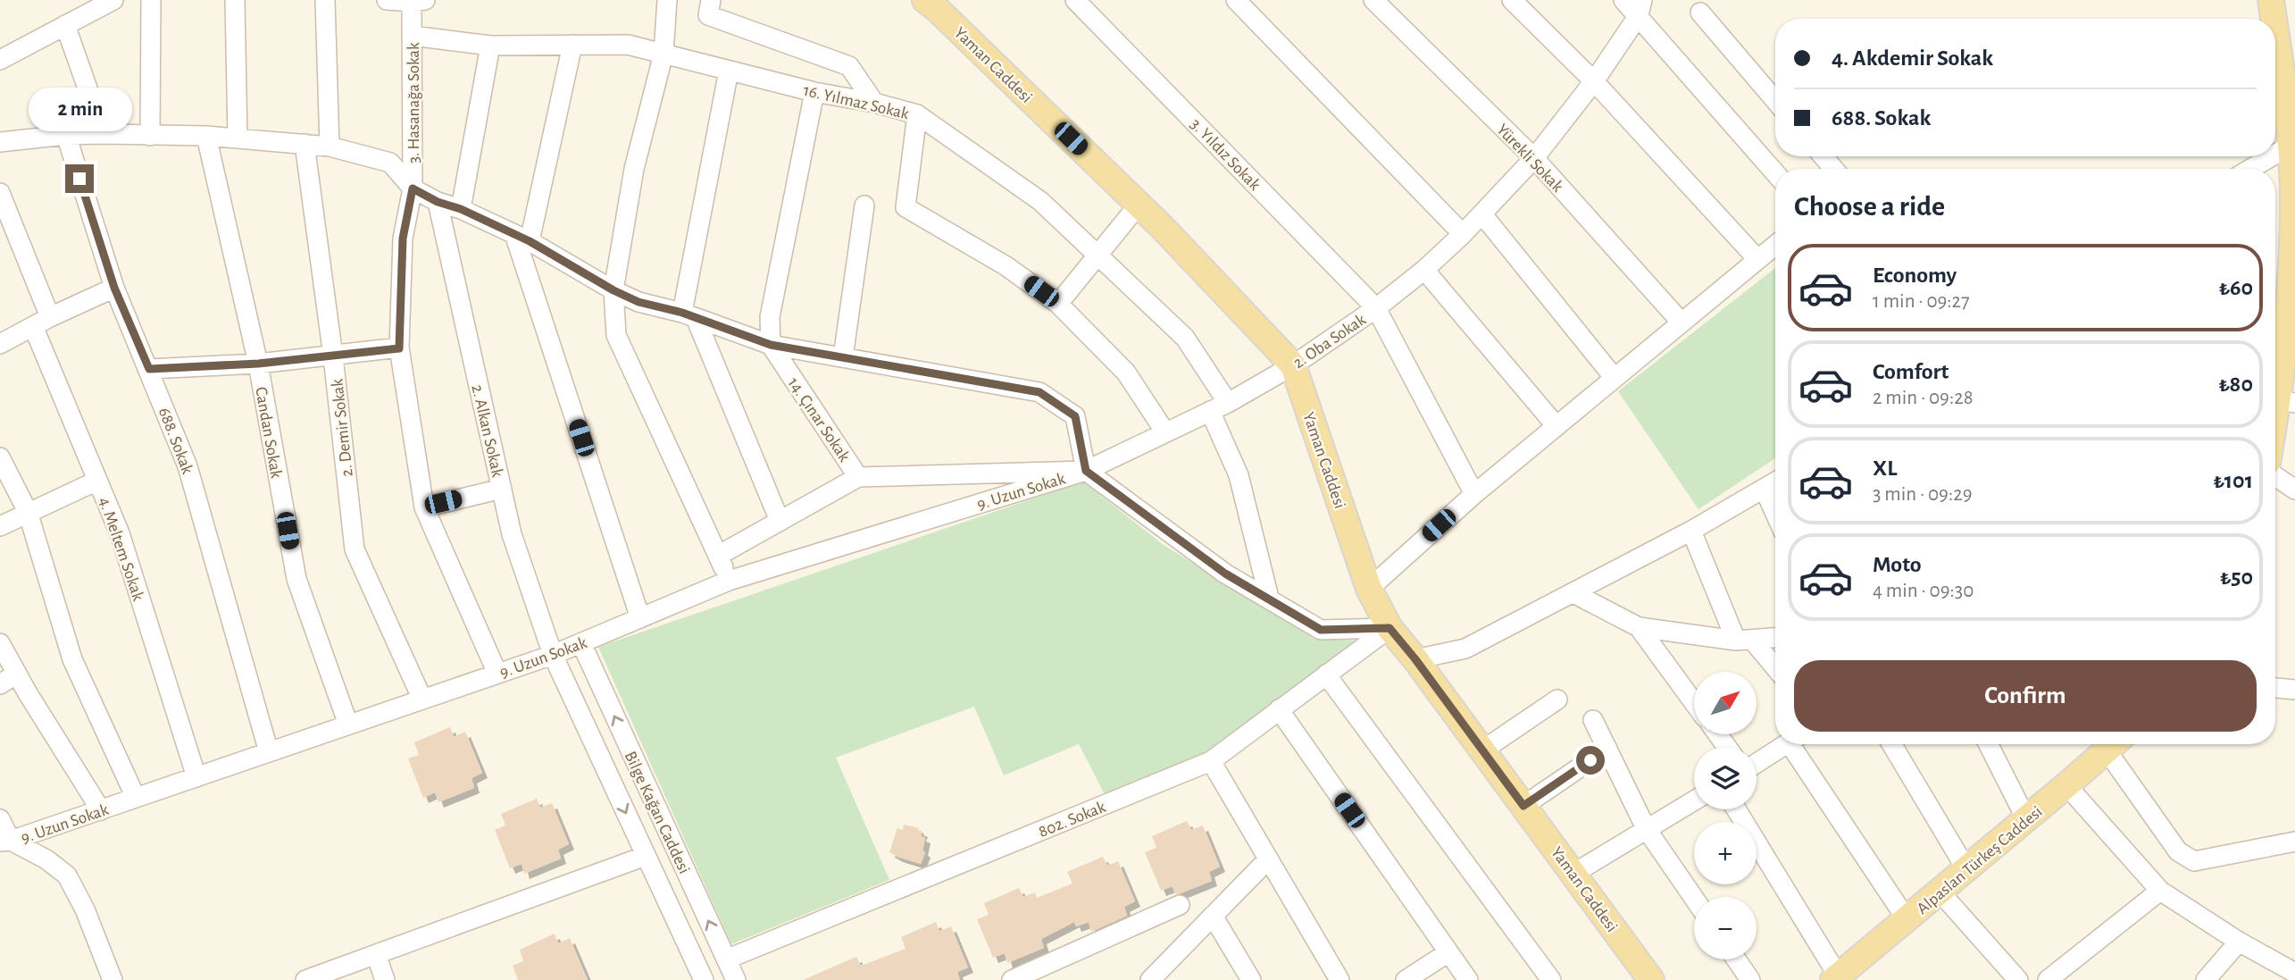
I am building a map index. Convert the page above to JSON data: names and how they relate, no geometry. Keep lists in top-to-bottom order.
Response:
{
  "streets": {
    "main road": ["Yaman Caddesi", "Alpaslan Türkeş Caddesi"],
    "street": [
      "16. Yılmaz Sokak",
      "3. Hasanağa Sokak",
      "3. Yıldız Sokak",
      "Yürekli Sokak",
      "2. Oba Sokak",
      "14. Çınar Sokak",
      "2. Demir Sokak",
      "2. Alkan Sokak",
      "Candan Sokak",
      "688. Sokak",
      "9. Uzun Sokak",
      "4. Meltem Sokak",
      "Bilge Kağan Caddesi",
      "802. Sokak"
    ]
  },
  "crossings": [
    ["Yaman Caddesi", "2. Oba Sokak"],
    ["Yaman Caddesi", "802. Sokak"],
    ["16. Yılmaz Sokak", "3. Hasanağa Sokak"],
    ["16. Yılmaz Sokak", "2. Oba Sokak"],
    ["3. Hasanağa Sokak", "9. Uzun Sokak"],
    ["3. Yıldız Sokak", "2. Oba Sokak"],
    ["Yürekli Sokak", "2. Oba Sokak"],
    ["2. Oba Sokak", "9. Uzun Sokak"],
    ["2. Demir Sokak", "9. Uzun Sokak"],
    ["2. Alkan Sokak", "9. Uzun Sokak"],
    ["2. Alkan Sokak", "Bilge Kağan Caddesi"],
    ["Candan Sokak", "9. Uzun Sokak"],
    ["688. Sokak", "9. Uzun Sokak"],
    ["9. Uzun Sokak", "4. Meltem Sokak"],
    ["9. Uzun Sokak", "Bilge Kağan Caddesi"],
    ["Bilge Kağan Caddesi", "802. Sokak"]
  ],
  "north": "top right",
  "page": {
    "banner": ["4. Akdemir Sokak", "688. Sokak"],
    "bubble": "2 min",
    "heading": "Choose a ride",
    "list": [
      {
        "name": "Economy",
        "note": "1 min · 09:27",
        "value": "₺60"
      },
      {
        "name": "Comfort",
        "note": "2 min · 09:28",
        "value": "₺80"
      },
      {
        "name": "XL",
        "note": "3 min · 09:29",
        "value": "₺101"
      },
      {
        "name": "Moto",
        "note": "4 min · 09:30",
        "value": "₺50"
      }
    ],
    "buttons": "Confirm",
    "map_buttons": ["+", "−"]
  }
}
